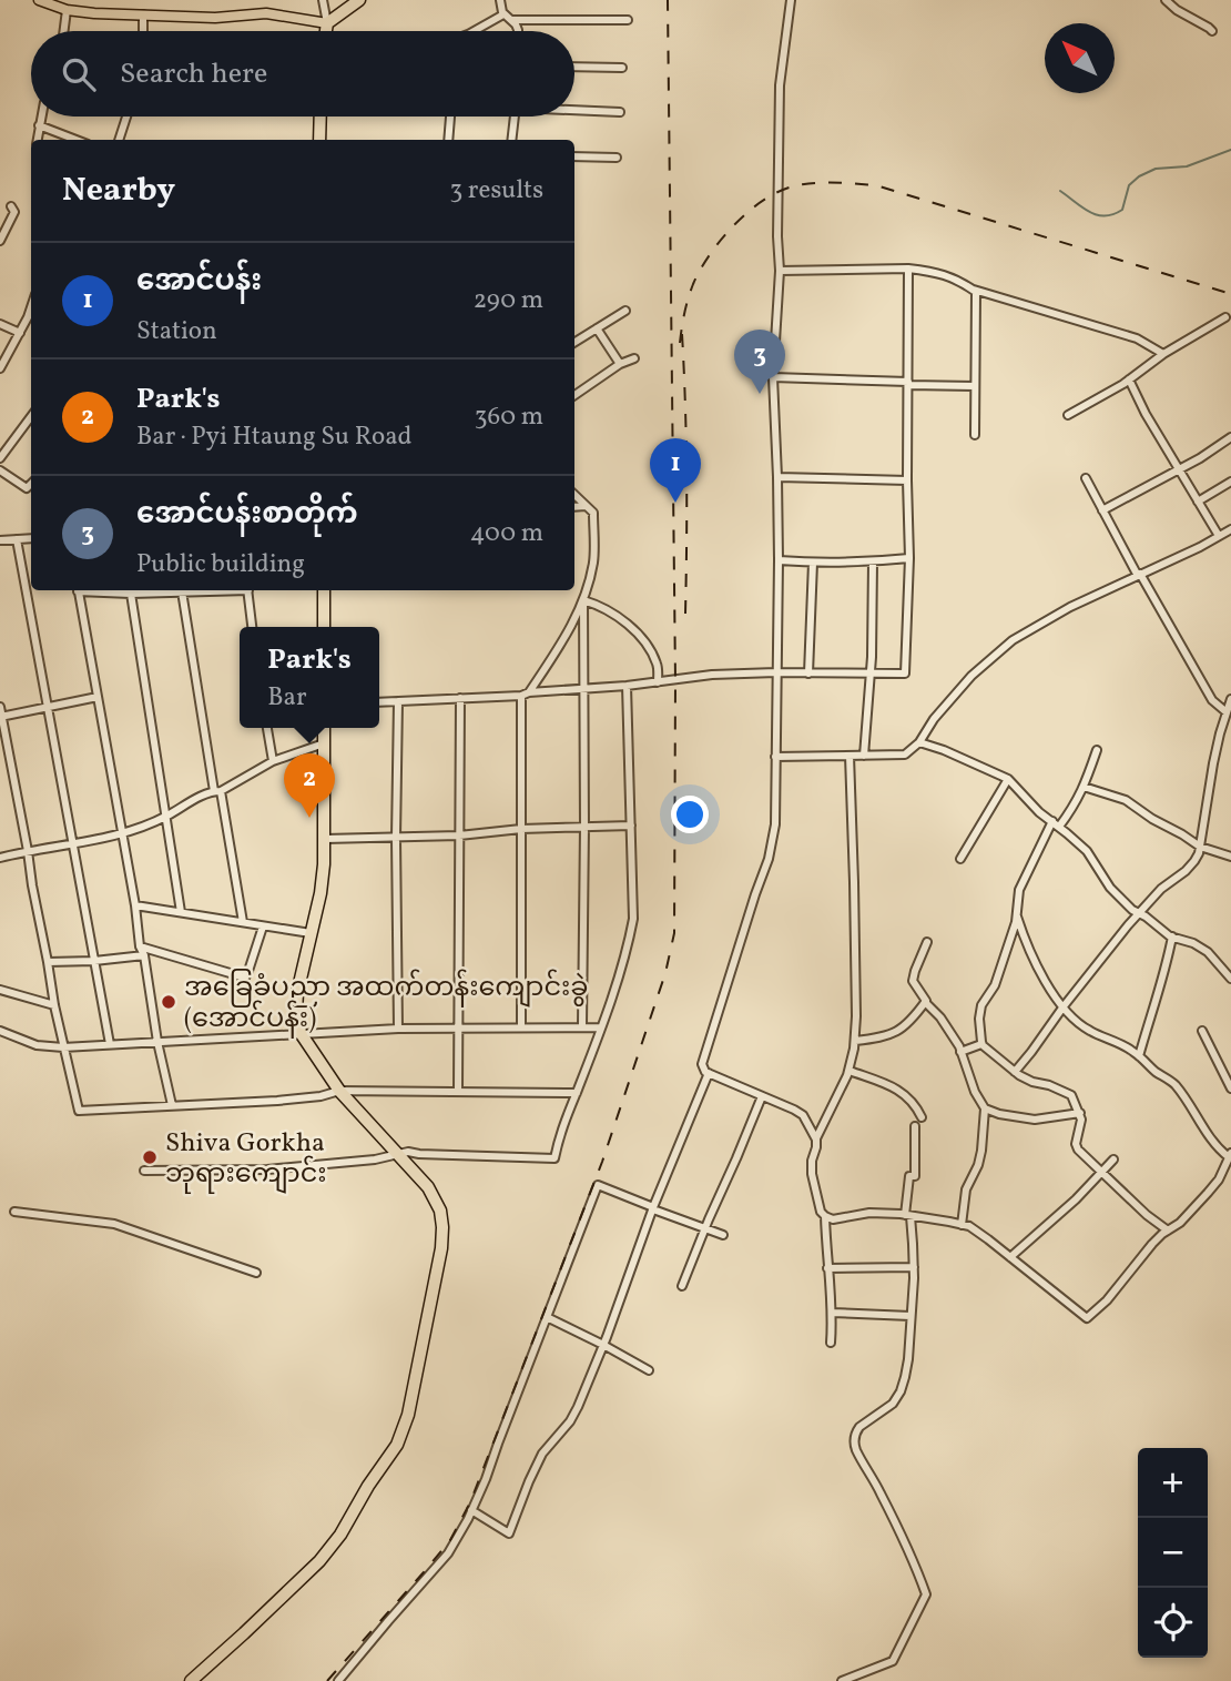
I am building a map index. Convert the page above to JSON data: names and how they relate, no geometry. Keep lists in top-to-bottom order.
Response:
{
  "places": ["အခြေခံပညာ အထက်တန်းကျောင်းခွဲ (အောင်ပန်း)", "Shiva Gorkha ဘုရားကျောင်း"],
  "north": "top left",
  "page": {
    "search": "Search here",
    "heading": ["Nearby", "3 results"],
    "list": [
      {
        "mark": "1",
        "name": "အောင်ပန်း",
        "note": "Station",
        "value": "290 m"
      },
      {
        "mark": "2",
        "name": "Park's",
        "note": "Bar · Pyi Htaung Su Road",
        "value": "360 m"
      },
      {
        "mark": "3",
        "name": "အောင်ပန်းစာတိုက်",
        "note": "Public building",
        "value": "400 m"
      }
    ],
    "pins": ["3", "1", "2"],
    "popup": ["Park's", "Bar"],
    "map_buttons": ["+", "−"]
  }
}
